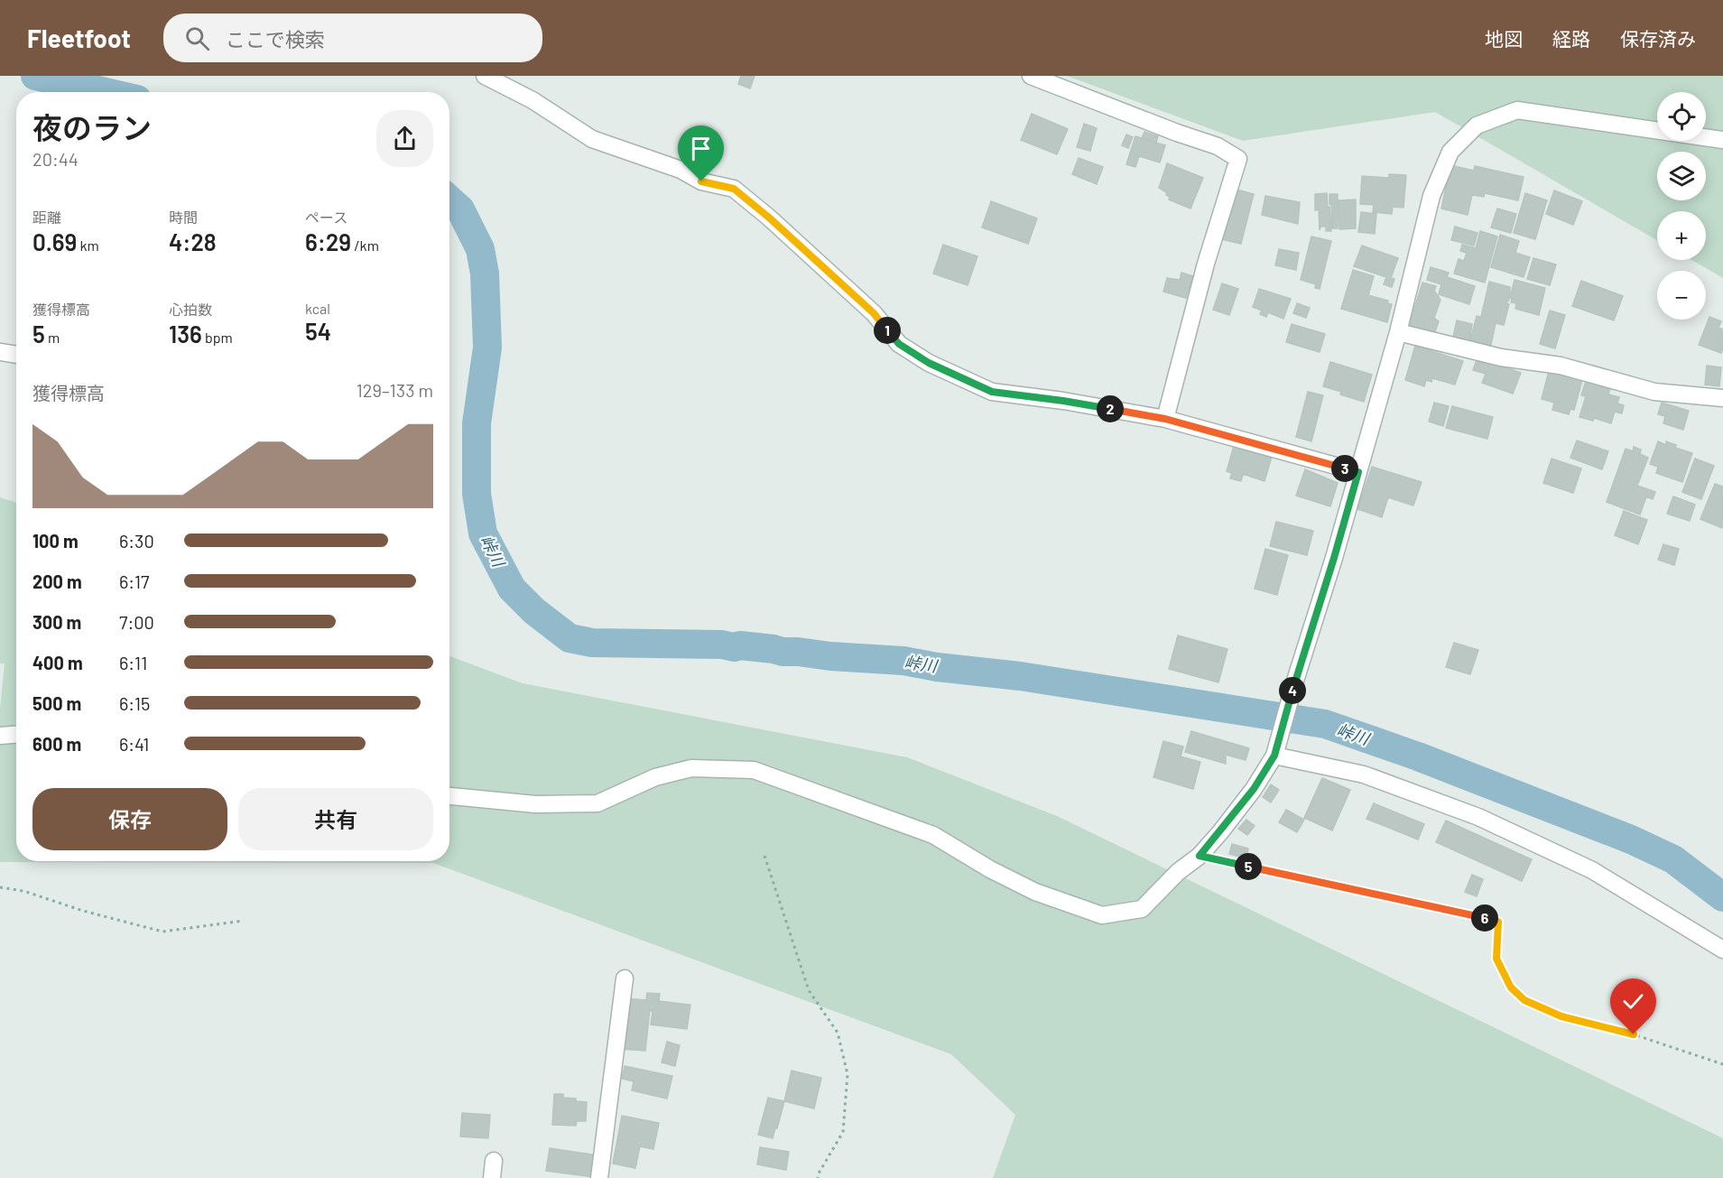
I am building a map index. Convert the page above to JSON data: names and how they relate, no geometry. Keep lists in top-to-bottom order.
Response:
{
  "water": ["峠川"],
  "page": {
    "header": "Fleetfoot",
    "search": "ここで検索",
    "nav": ["地図", "経路", "保存済み"],
    "map_buttons": ["+", "−"],
    "heading": ["夜のラン", "20:44"],
    "stats": [
      ["距離", "0.69 km"],
      ["時間", "4:28"],
      ["ペース", "6:29 /km"],
      ["獲得標高", "5 m"],
      ["心拍数", "136 bpm"],
      ["kcal", "54"]
    ],
    "pins": [
      "1",
      "2",
      "3",
      "4",
      "5",
      "6"
    ],
    "chart": ["獲得標高", "129–133 m"],
    "list": [
      {
        "name": "100 m",
        "note": "6:30"
      },
      {
        "name": "200 m",
        "note": "6:17"
      },
      {
        "name": "300 m",
        "note": "7:00"
      },
      {
        "name": "400 m",
        "note": "6:11"
      },
      {
        "name": "500 m",
        "note": "6:15"
      },
      {
        "name": "600 m",
        "note": "6:41"
      }
    ],
    "buttons": ["保存", "共有"]
  }
}
